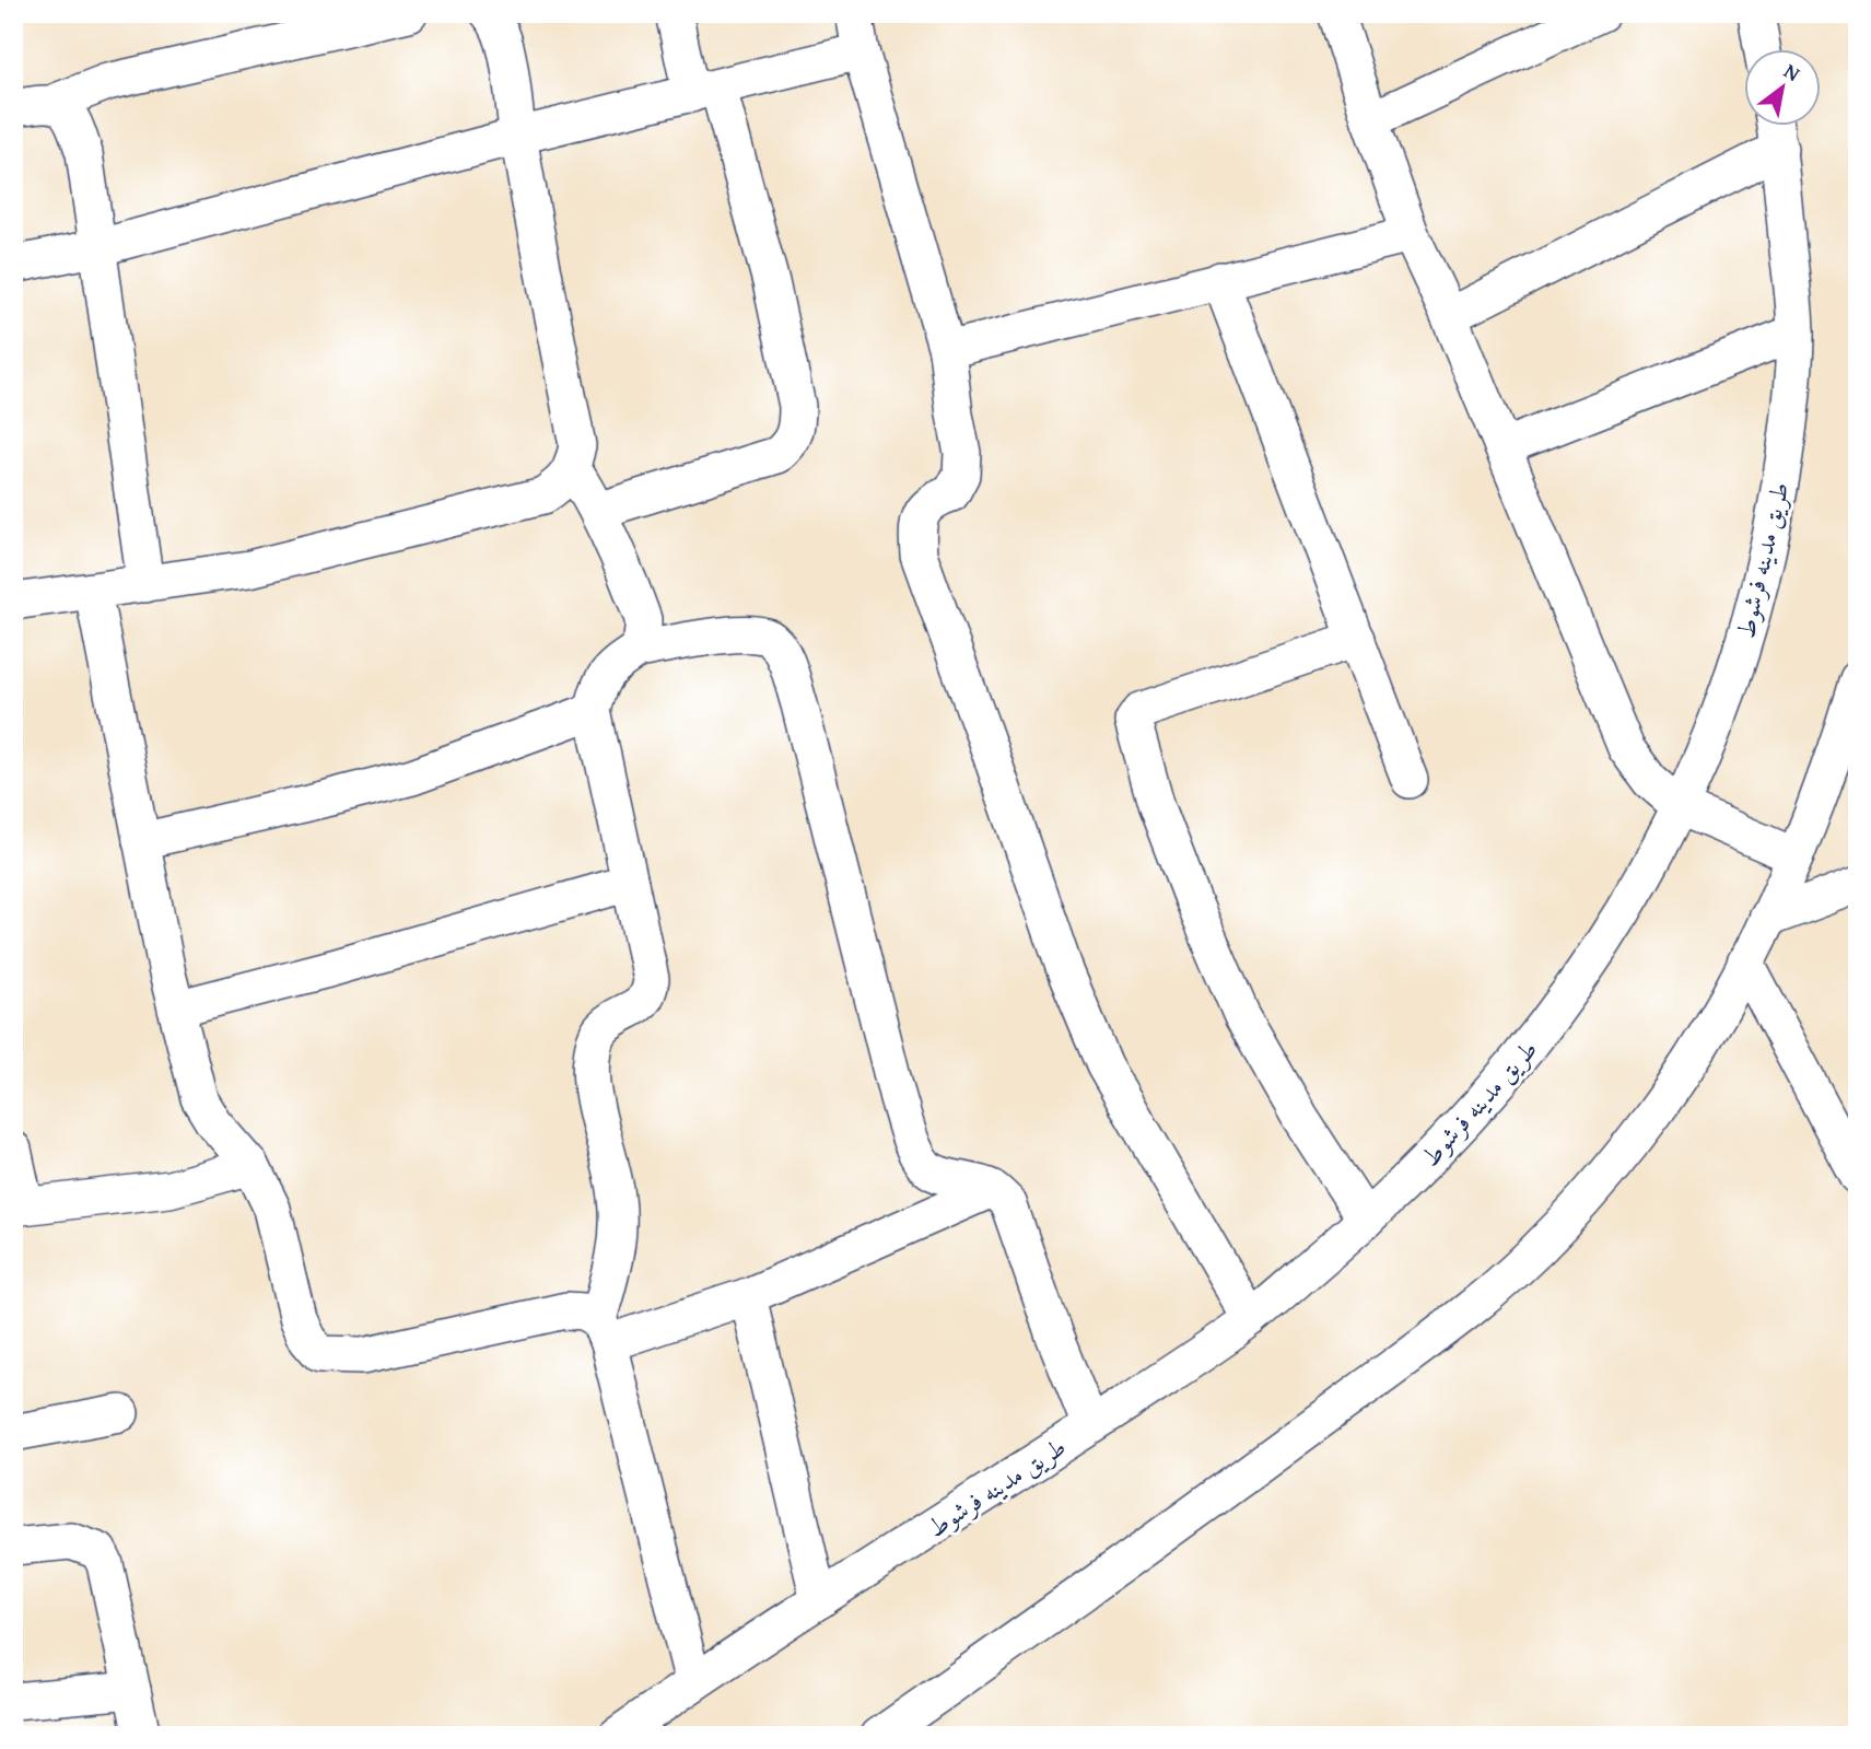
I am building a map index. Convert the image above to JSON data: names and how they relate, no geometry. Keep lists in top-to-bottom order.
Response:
{
  "streets": {
    "street": ["طريق مدينه فرشوط"]
  },
  "north": "top right"
}
